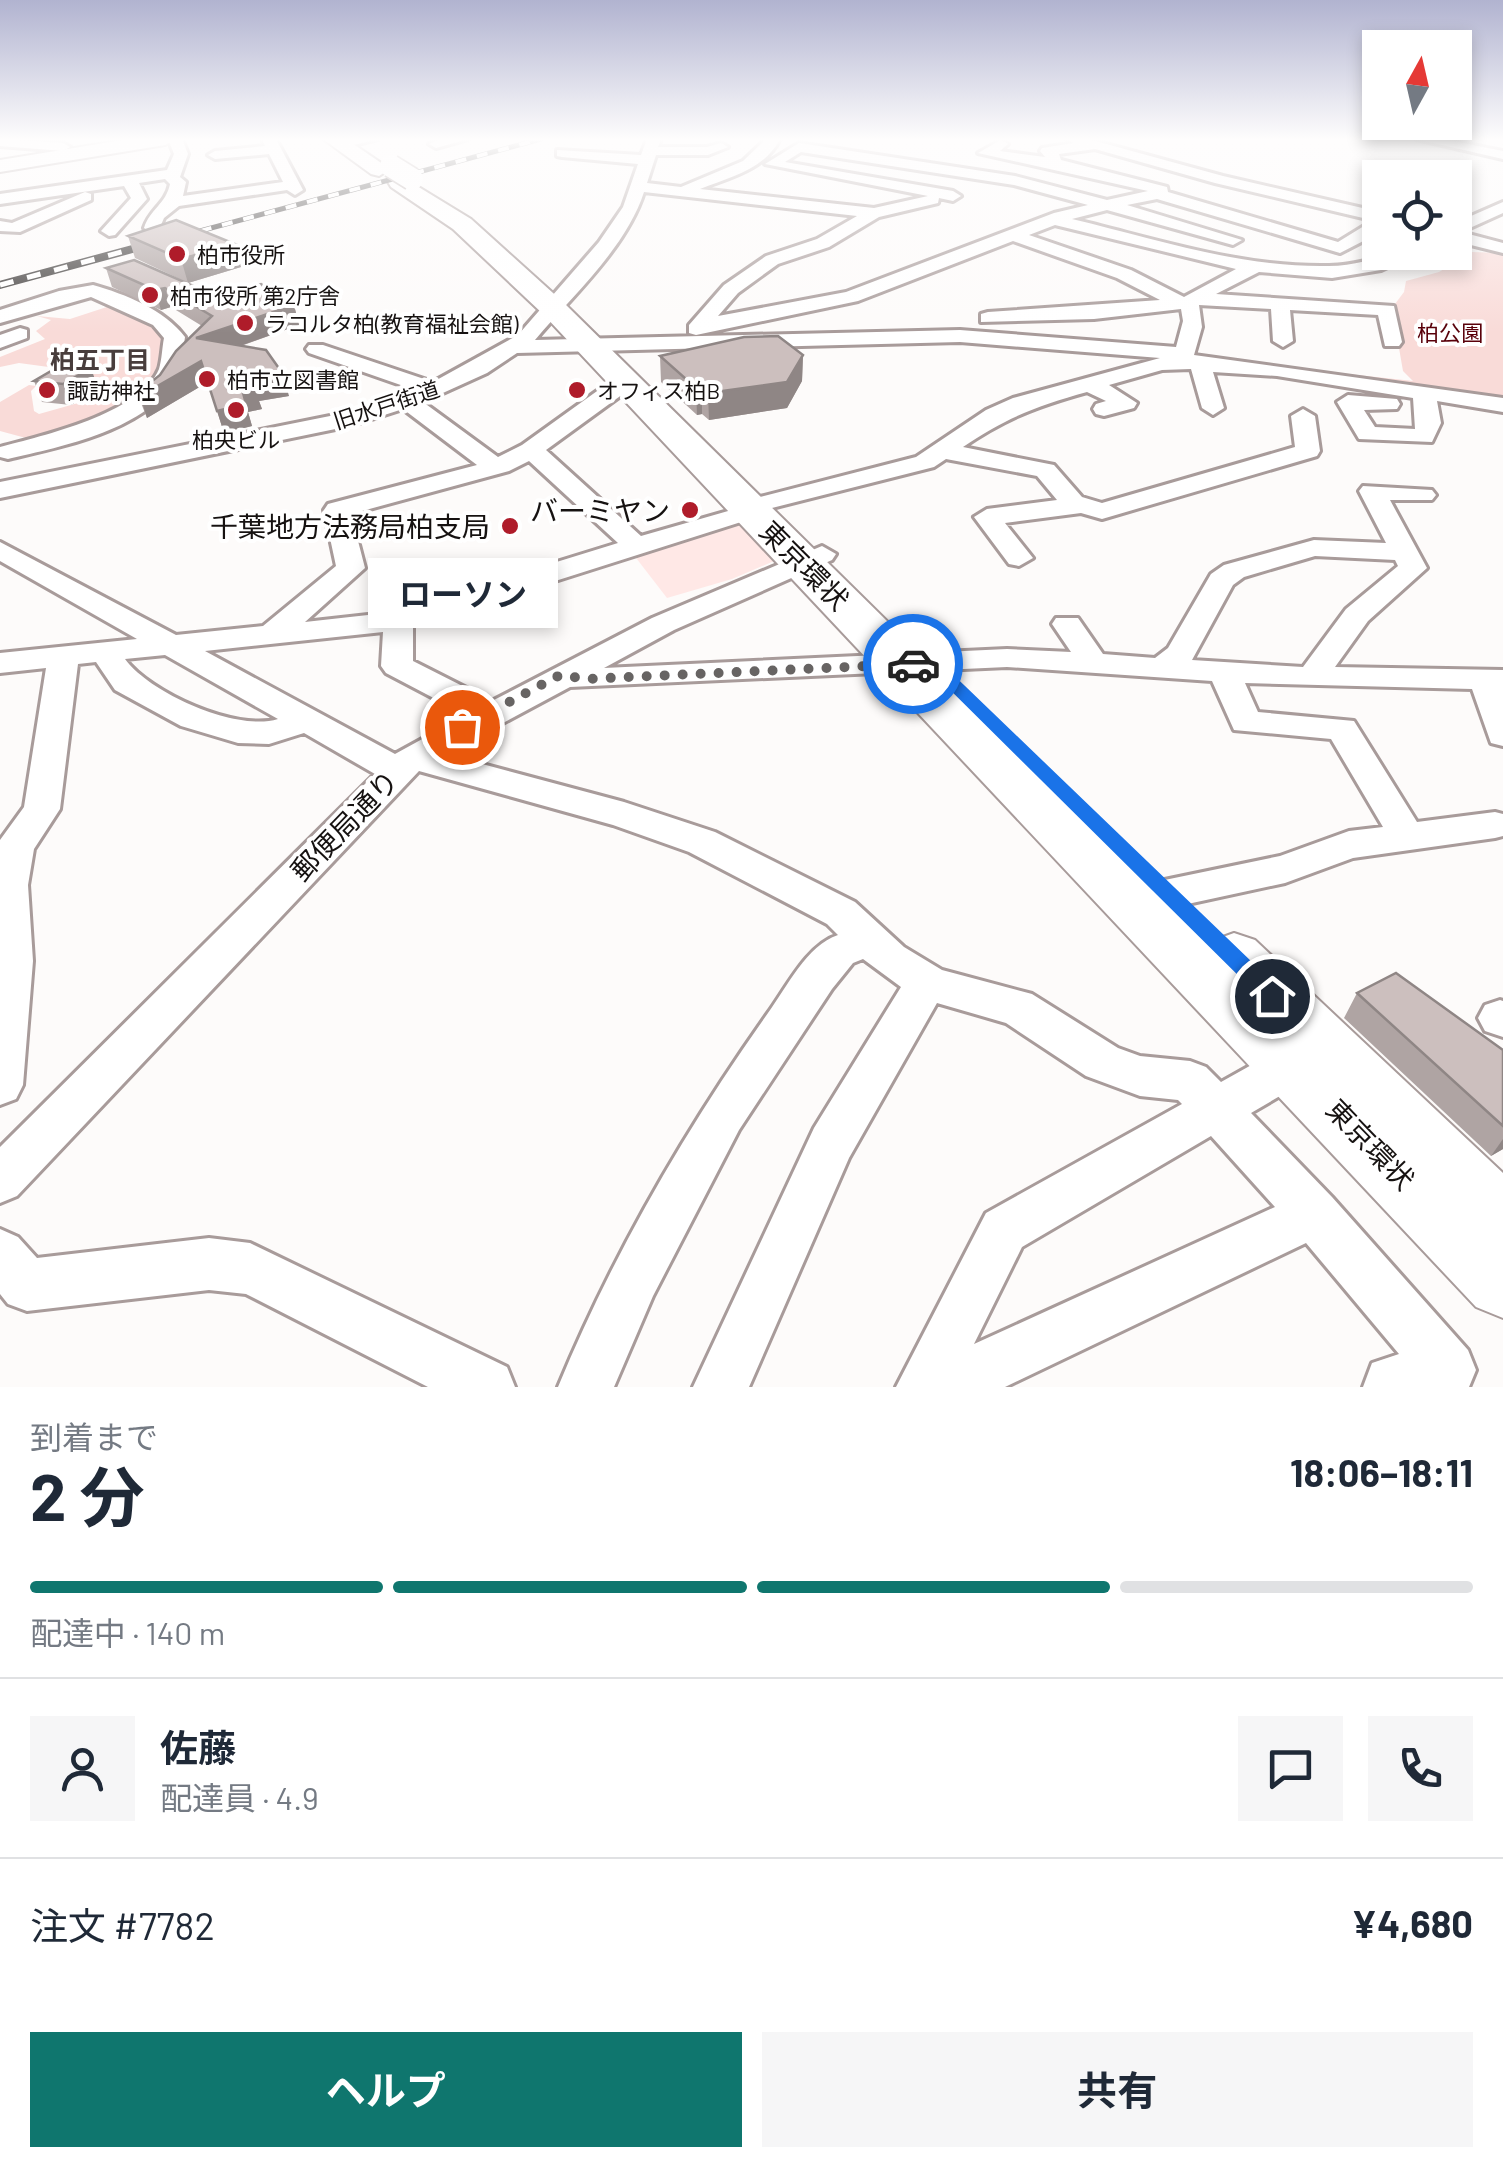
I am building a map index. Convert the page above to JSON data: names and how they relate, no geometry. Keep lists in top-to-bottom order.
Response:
{
  "streets": {
    "highway": ["東京環状"],
    "street": ["旧水戸街道", "郵便局通り"]
  },
  "crossings": [
    ["旧水戸街道", "東京環状"],
    ["東京環状", "郵便局通り"]
  ],
  "districts": ["柏五丁目"],
  "parks": ["柏公園"],
  "places": [
    "柏市役所",
    "柏市役所 第2庁舎",
    "ラコルタ柏(教育福祉会館)",
    "柏市立図書館",
    "諏訪神社",
    "オフィス柏B",
    "柏央ビル",
    "バーミヤン",
    "千葉地方法務局柏支局",
    "ローソン"
  ],
  "north": "top",
  "page": {
    "bubble": "ローソン",
    "heading": ["2 分", "到着まで", "18:06–18:11"],
    "panel": [
      "佐藤",
      "配達員 · 4.9",
      "注文 #7782",
      "¥4,680"
    ],
    "bar": "配達中 · 140 m",
    "buttons": ["ヘルプ", "共有"]
  }
}
